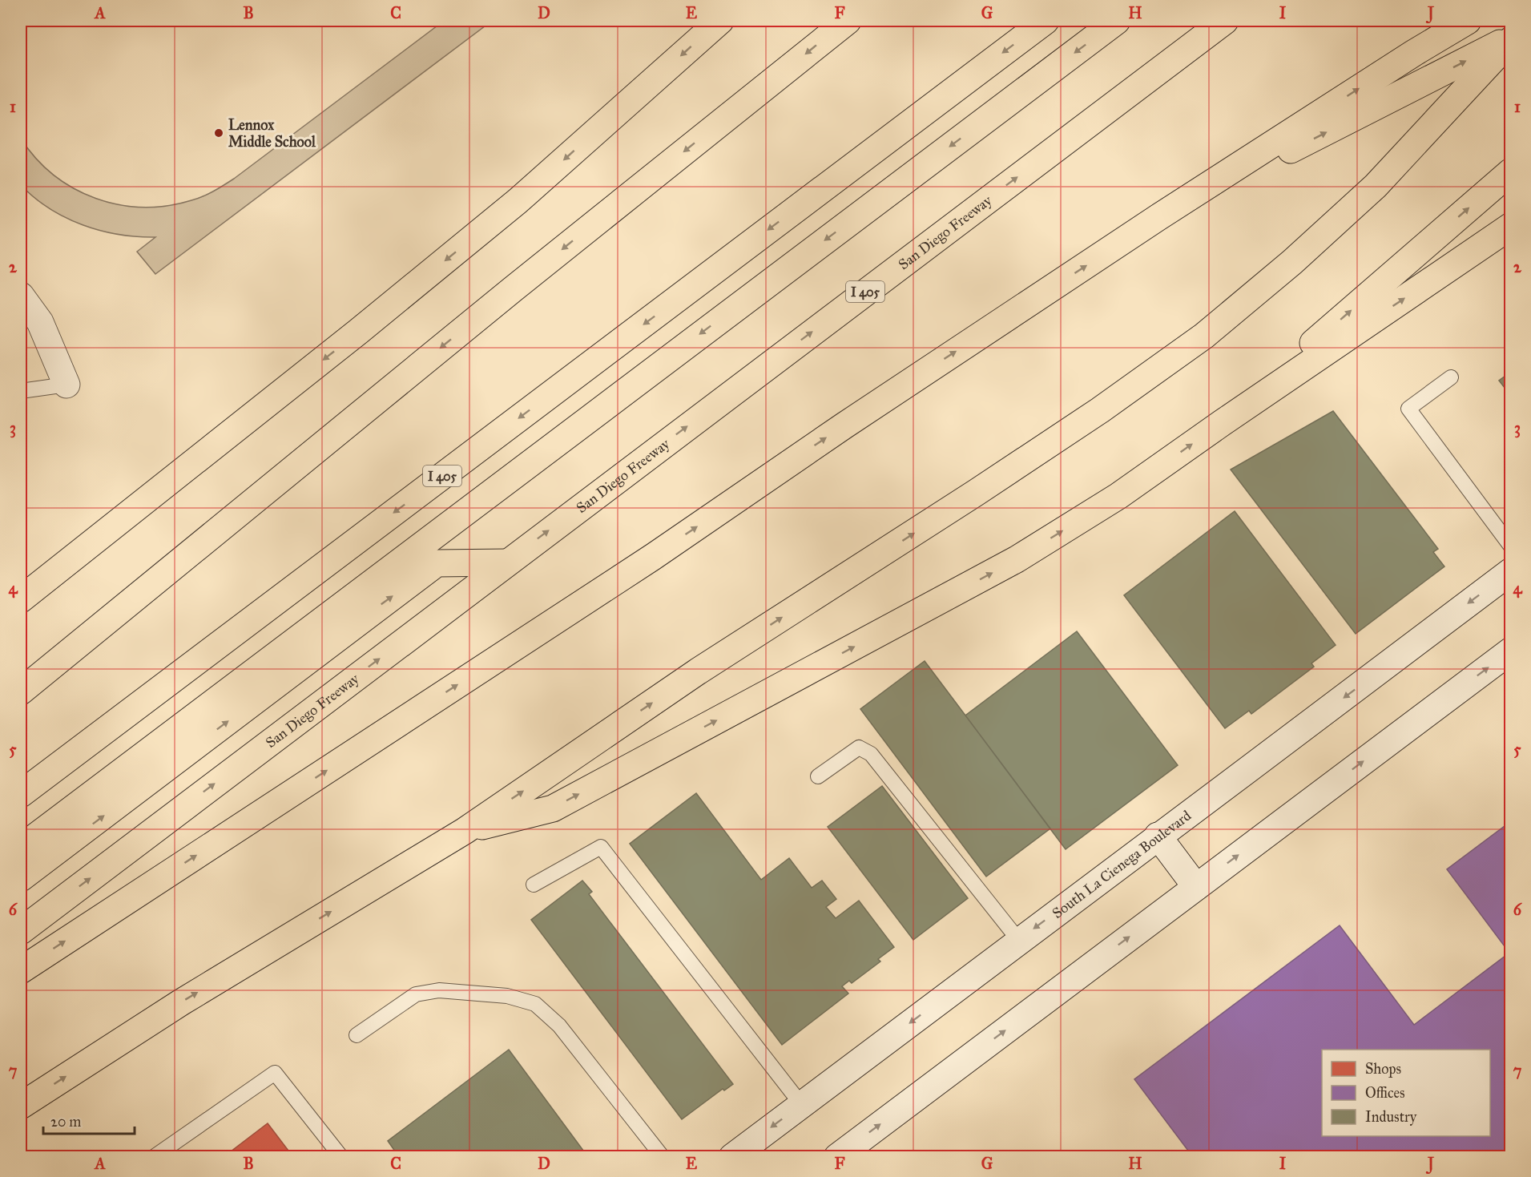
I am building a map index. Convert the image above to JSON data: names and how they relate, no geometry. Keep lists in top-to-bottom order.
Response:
{
  "streets": {
    "highway": ["San Diego Freeway", "I 405"],
    "main road": ["South La Cienega Boulevard"]
  },
  "places": ["Lennox Middle School"],
  "legend": ["Shops", "Offices", "Industry"],
  "scale_bar": "20 m",
  "grid": {
    "columns": [
      "A",
      "B",
      "C",
      "D",
      "E",
      "F",
      "G",
      "H",
      "I",
      "J"
    ],
    "rows": [
      "1",
      "2",
      "3",
      "4",
      "5",
      "6",
      "7"
    ]
  }
}
